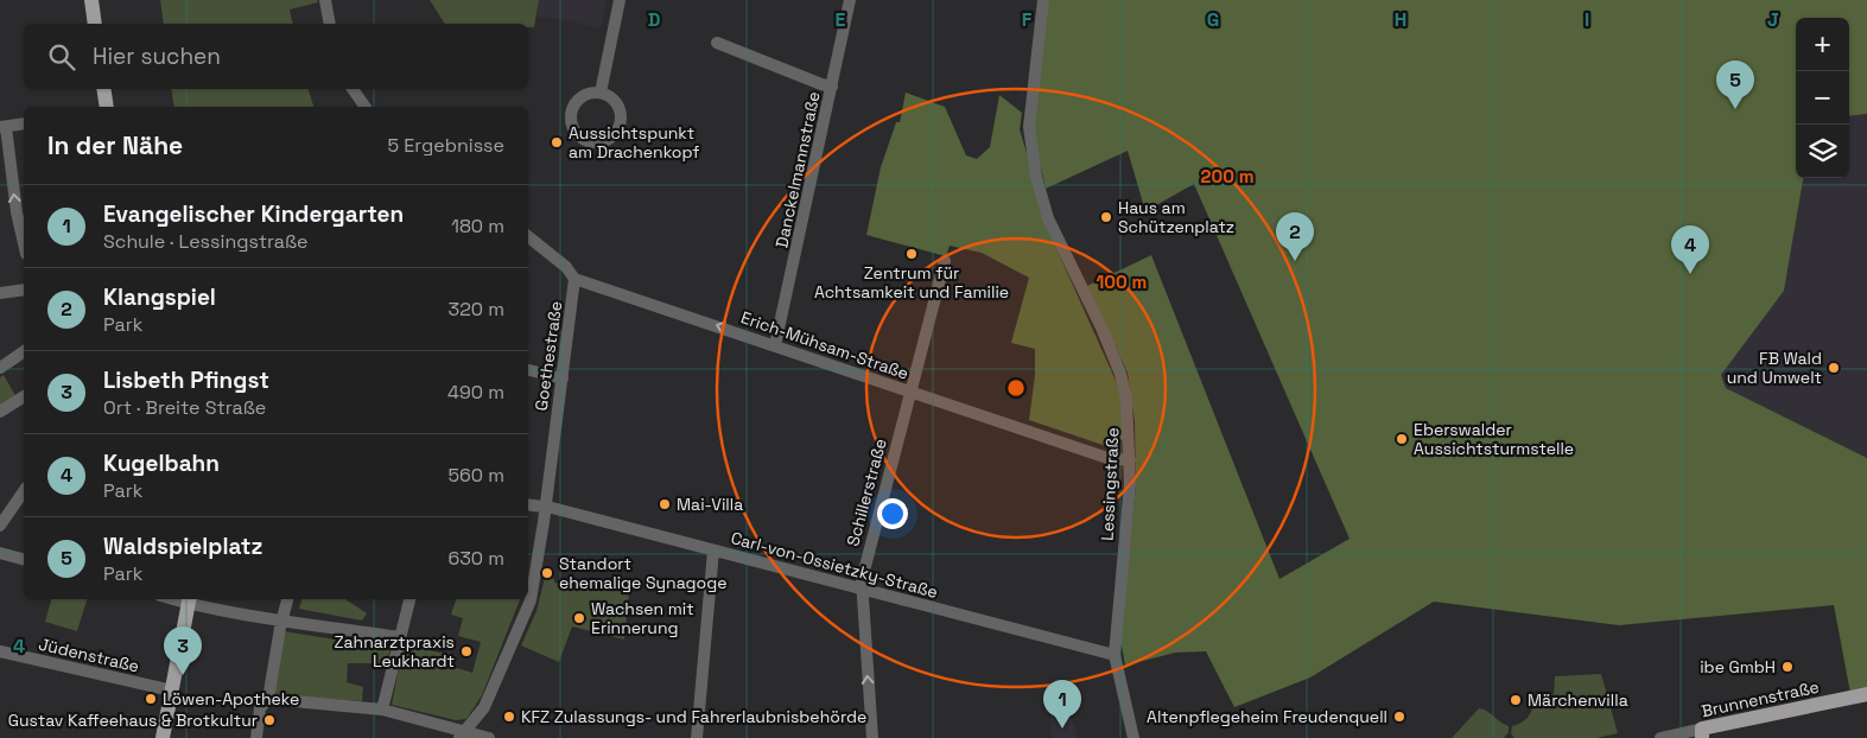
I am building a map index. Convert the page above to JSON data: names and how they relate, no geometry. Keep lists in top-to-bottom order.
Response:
{
  "streets": {
    "main road": ["Brunnenstraße"],
    "street": [
      "Danckelmannstraße",
      "Erich-Mühsam-Straße",
      "Goethestraße",
      "Lessingstraße",
      "Schillerstraße",
      "Carl-von-Ossietzky-Straße",
      "Jüdenstraße"
    ]
  },
  "crossings": [
    ["Danckelmannstraße", "Erich-Mühsam-Straße"],
    ["Erich-Mühsam-Straße", "Goethestraße"],
    ["Erich-Mühsam-Straße", "Lessingstraße"],
    ["Erich-Mühsam-Straße", "Schillerstraße"],
    ["Goethestraße", "Carl-von-Ossietzky-Straße"],
    ["Lessingstraße", "Carl-von-Ossietzky-Straße"],
    ["Schillerstraße", "Carl-von-Ossietzky-Straße"]
  ],
  "places": [
    "Aussichtspunkt am Drachenkopf",
    "Haus am Schützenplatz",
    "Zentrum für Achtsamkeit und Familie",
    "FB Wald und Umwelt",
    "Eberswalder Aussichtsturmstelle",
    "Mai-Villa",
    "Standort ehemalige Synagoge",
    "Wachsen mit Erinnerung",
    "Zahnarztpraxis Leukhardt",
    "ibe GmbH",
    "Löwen-Apotheke",
    "Märchenvilla",
    "KFZ Zulassungs- und Fahrerlaubnisbehörde",
    "Altenpflegeheim Freudenquell",
    "Gustav Kaffeehaus & Brotkultur"
  ],
  "page": {
    "map_buttons": ["+", "−"],
    "search": "Hier suchen",
    "pins": [
      "5",
      "2",
      "4",
      "3",
      "1"
    ],
    "heading": ["In der Nähe", "5 Ergebnisse"],
    "list": [
      {
        "mark": "1",
        "name": "Evangelischer Kindergarten",
        "note": "Schule · Lessingstraße",
        "value": "180 m"
      },
      {
        "mark": "2",
        "name": "Klangspiel",
        "note": "Park",
        "value": "320 m"
      },
      {
        "mark": "3",
        "name": "Lisbeth Pfingst",
        "note": "Ort · Breite Straße",
        "value": "490 m"
      },
      {
        "mark": "4",
        "name": "Kugelbahn",
        "note": "Park",
        "value": "560 m"
      },
      {
        "mark": "5",
        "name": "Waldspielplatz",
        "note": "Park",
        "value": "630 m"
      }
    ]
  },
  "grid": {
    "columns": [
      "D",
      "E",
      "F",
      "G",
      "H",
      "I",
      "J"
    ],
    "rows": ["4"]
  },
  "rings": ["200 m", "100 m"]
}
